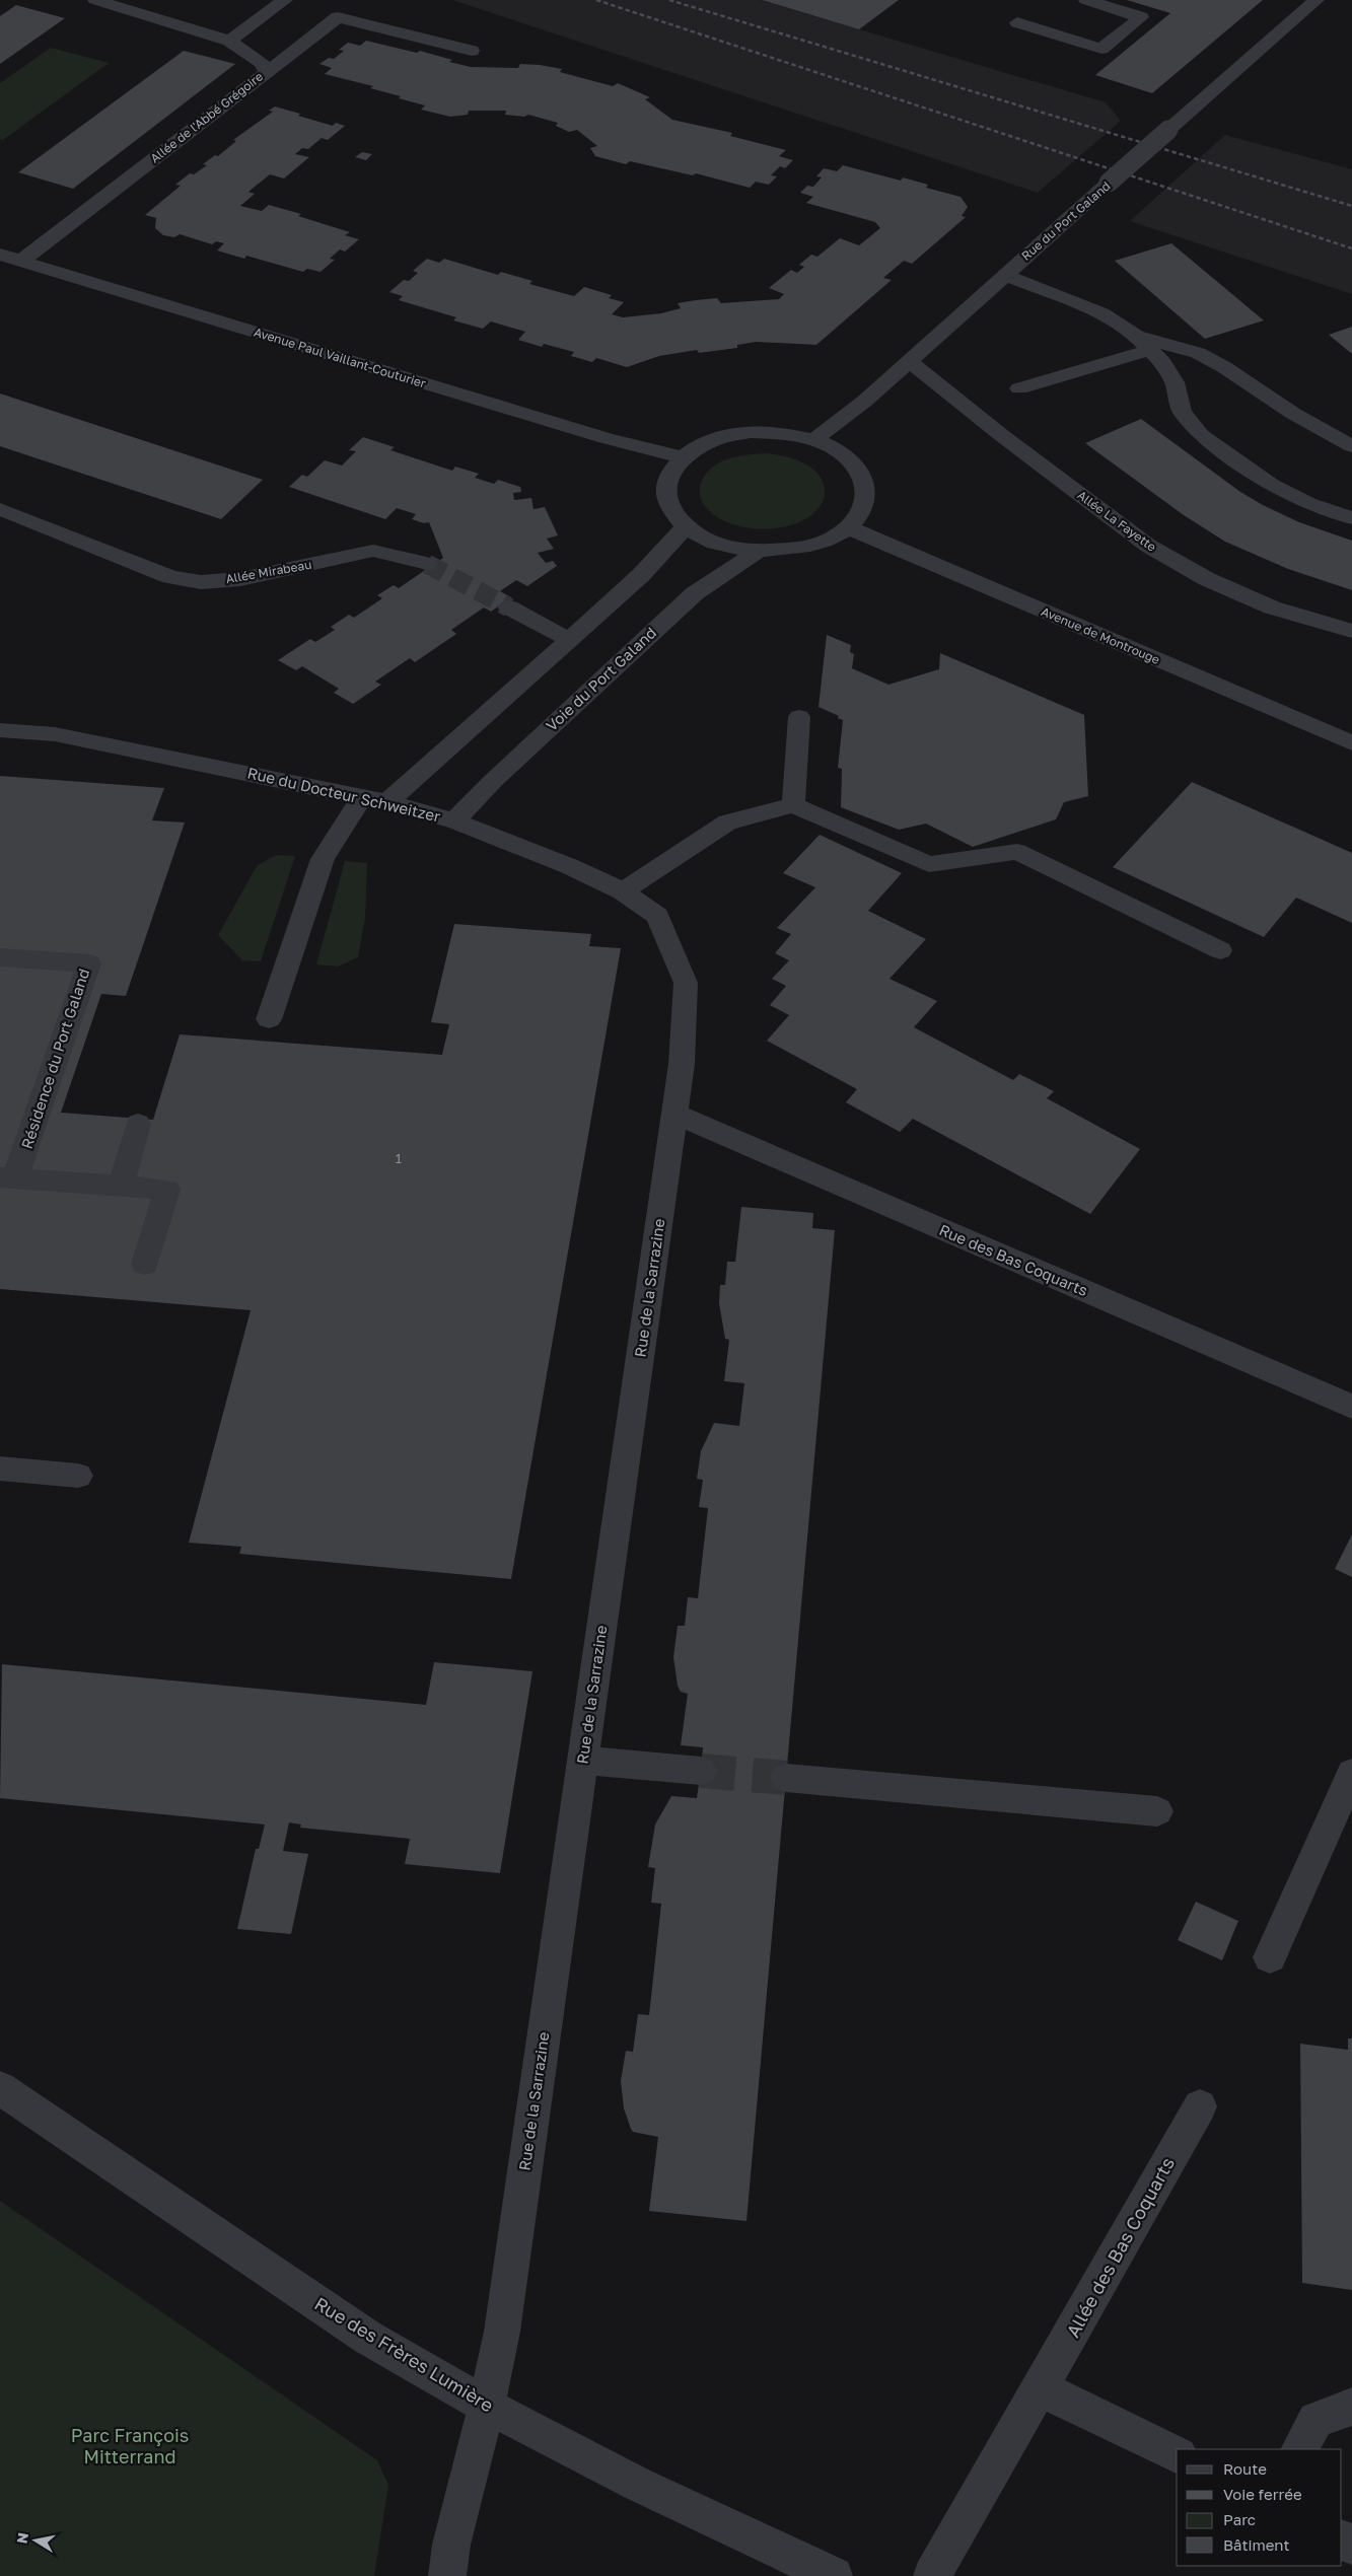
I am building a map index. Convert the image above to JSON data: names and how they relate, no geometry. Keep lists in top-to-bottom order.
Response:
{
  "streets": {
    "street": [
      "Allée de l'Abbé Grégoire",
      "Rue du Port Galand",
      "Avenue Paul Vaillant-Couturier",
      "Allée La Fayette",
      "Allée Mirabeau",
      "Avenue de Montrouge",
      "Voie du Port Galand",
      "Rue du Docteur Schweitzer",
      "Résidence du Port Galand",
      "Rue des Bas Coquarts",
      "Rue de la Sarrazine",
      "Allée des Bas Coquarts",
      "Rue des Frères Lumière"
    ]
  },
  "crossings": [
    ["Allée de l'Abbé Grégoire", "Avenue Paul Vaillant-Couturier"],
    ["Rue du Port Galand", "Avenue Paul Vaillant-Couturier"],
    ["Rue du Port Galand", "Allée La Fayette"],
    ["Rue du Port Galand", "Avenue de Montrouge"],
    ["Rue du Port Galand", "Voie du Port Galand"],
    ["Avenue Paul Vaillant-Couturier", "Avenue de Montrouge"],
    ["Avenue Paul Vaillant-Couturier", "Voie du Port Galand"],
    ["Avenue de Montrouge", "Voie du Port Galand"],
    ["Voie du Port Galand", "Rue du Docteur Schweitzer"],
    ["Rue du Docteur Schweitzer", "Rue de la Sarrazine"],
    ["Rue des Bas Coquarts", "Rue de la Sarrazine"],
    ["Rue de la Sarrazine", "Rue des Frères Lumière"]
  ],
  "parks": ["Parc François Mitterrand"],
  "house_numbers": ["1"],
  "legend": [
    "Route",
    "Voie ferrée",
    "Parc",
    "Bâtiment"
  ],
  "north": "left"
}
